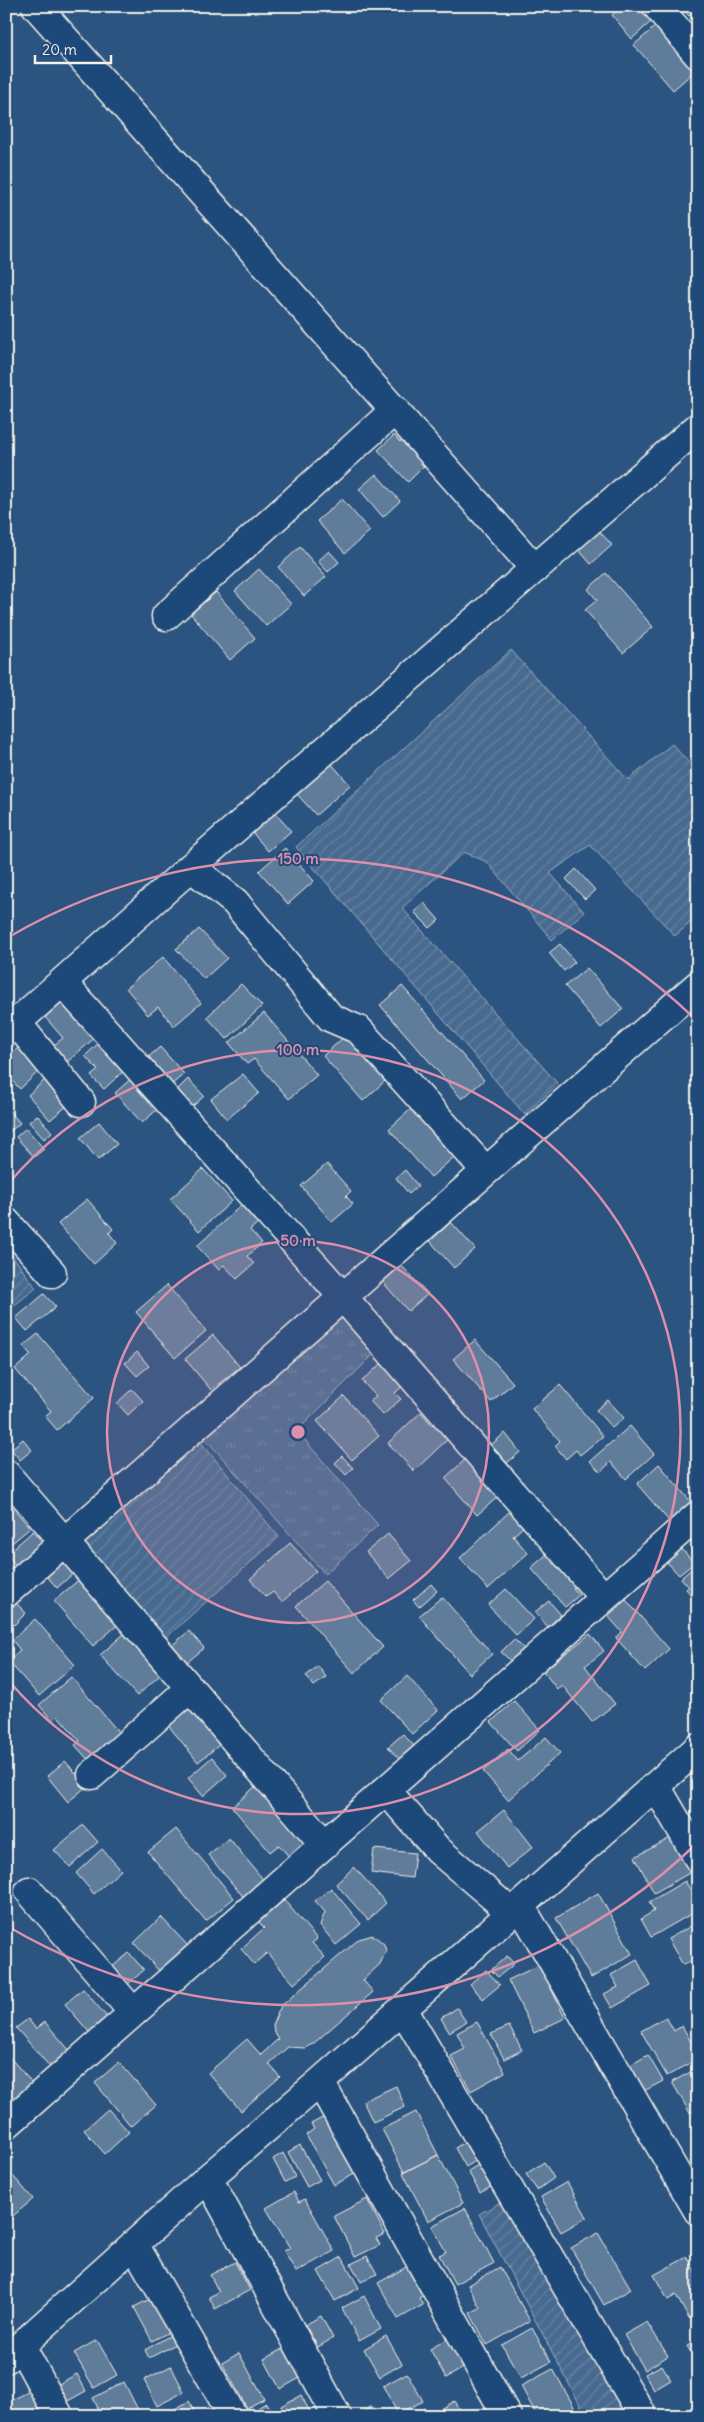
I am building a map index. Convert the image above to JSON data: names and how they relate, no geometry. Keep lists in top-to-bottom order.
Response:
{
  "scale_bar": "20 m",
  "rings": ["150 m", "100 m", "50 m"]
}
